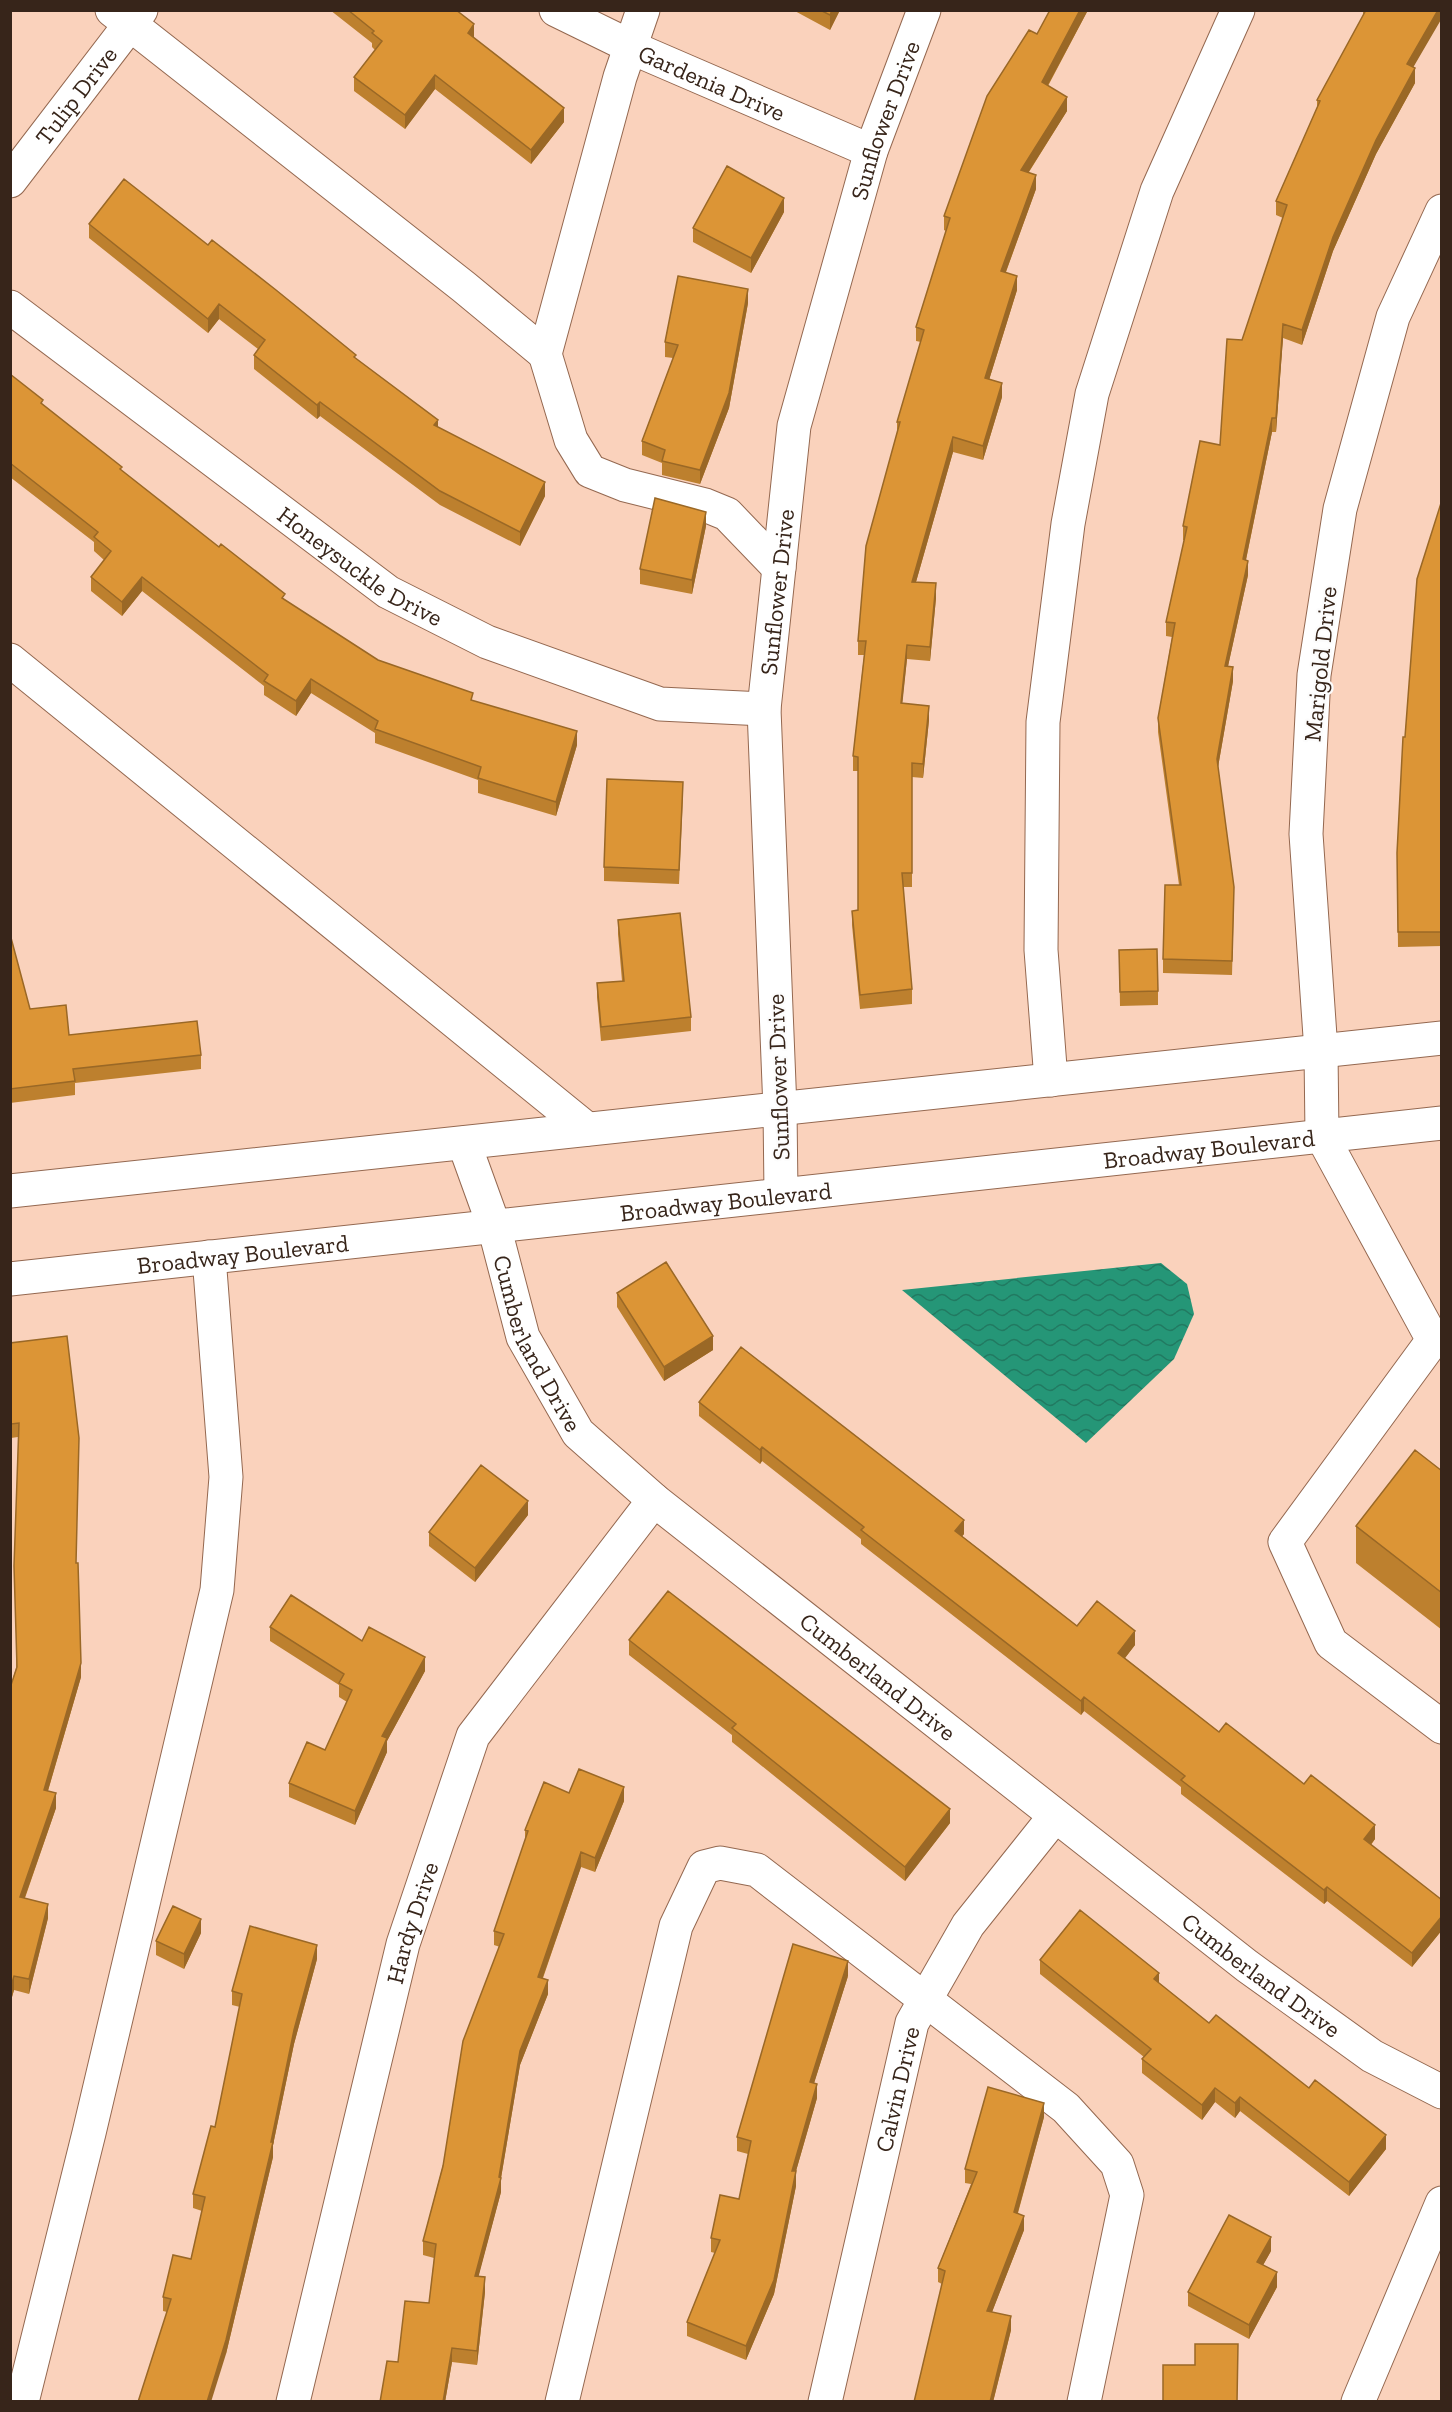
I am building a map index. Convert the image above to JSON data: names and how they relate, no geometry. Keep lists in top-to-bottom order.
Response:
{
  "streets": {
    "street": [
      "Gardenia Drive",
      "Tulip Drive",
      "Sunflower Drive",
      "Honeysuckle Drive",
      "Marigold Drive",
      "Broadway Boulevard",
      "Cumberland Drive",
      "Hardy Drive",
      "Calvin Drive"
    ]
  },
  "crossings": [
    ["Gardenia Drive", "Sunflower Drive"],
    ["Sunflower Drive", "Honeysuckle Drive"],
    ["Sunflower Drive", "Broadway Boulevard"],
    ["Marigold Drive", "Broadway Boulevard"],
    ["Broadway Boulevard", "Cumberland Drive"],
    ["Cumberland Drive", "Hardy Drive"],
    ["Cumberland Drive", "Calvin Drive"]
  ]
}
